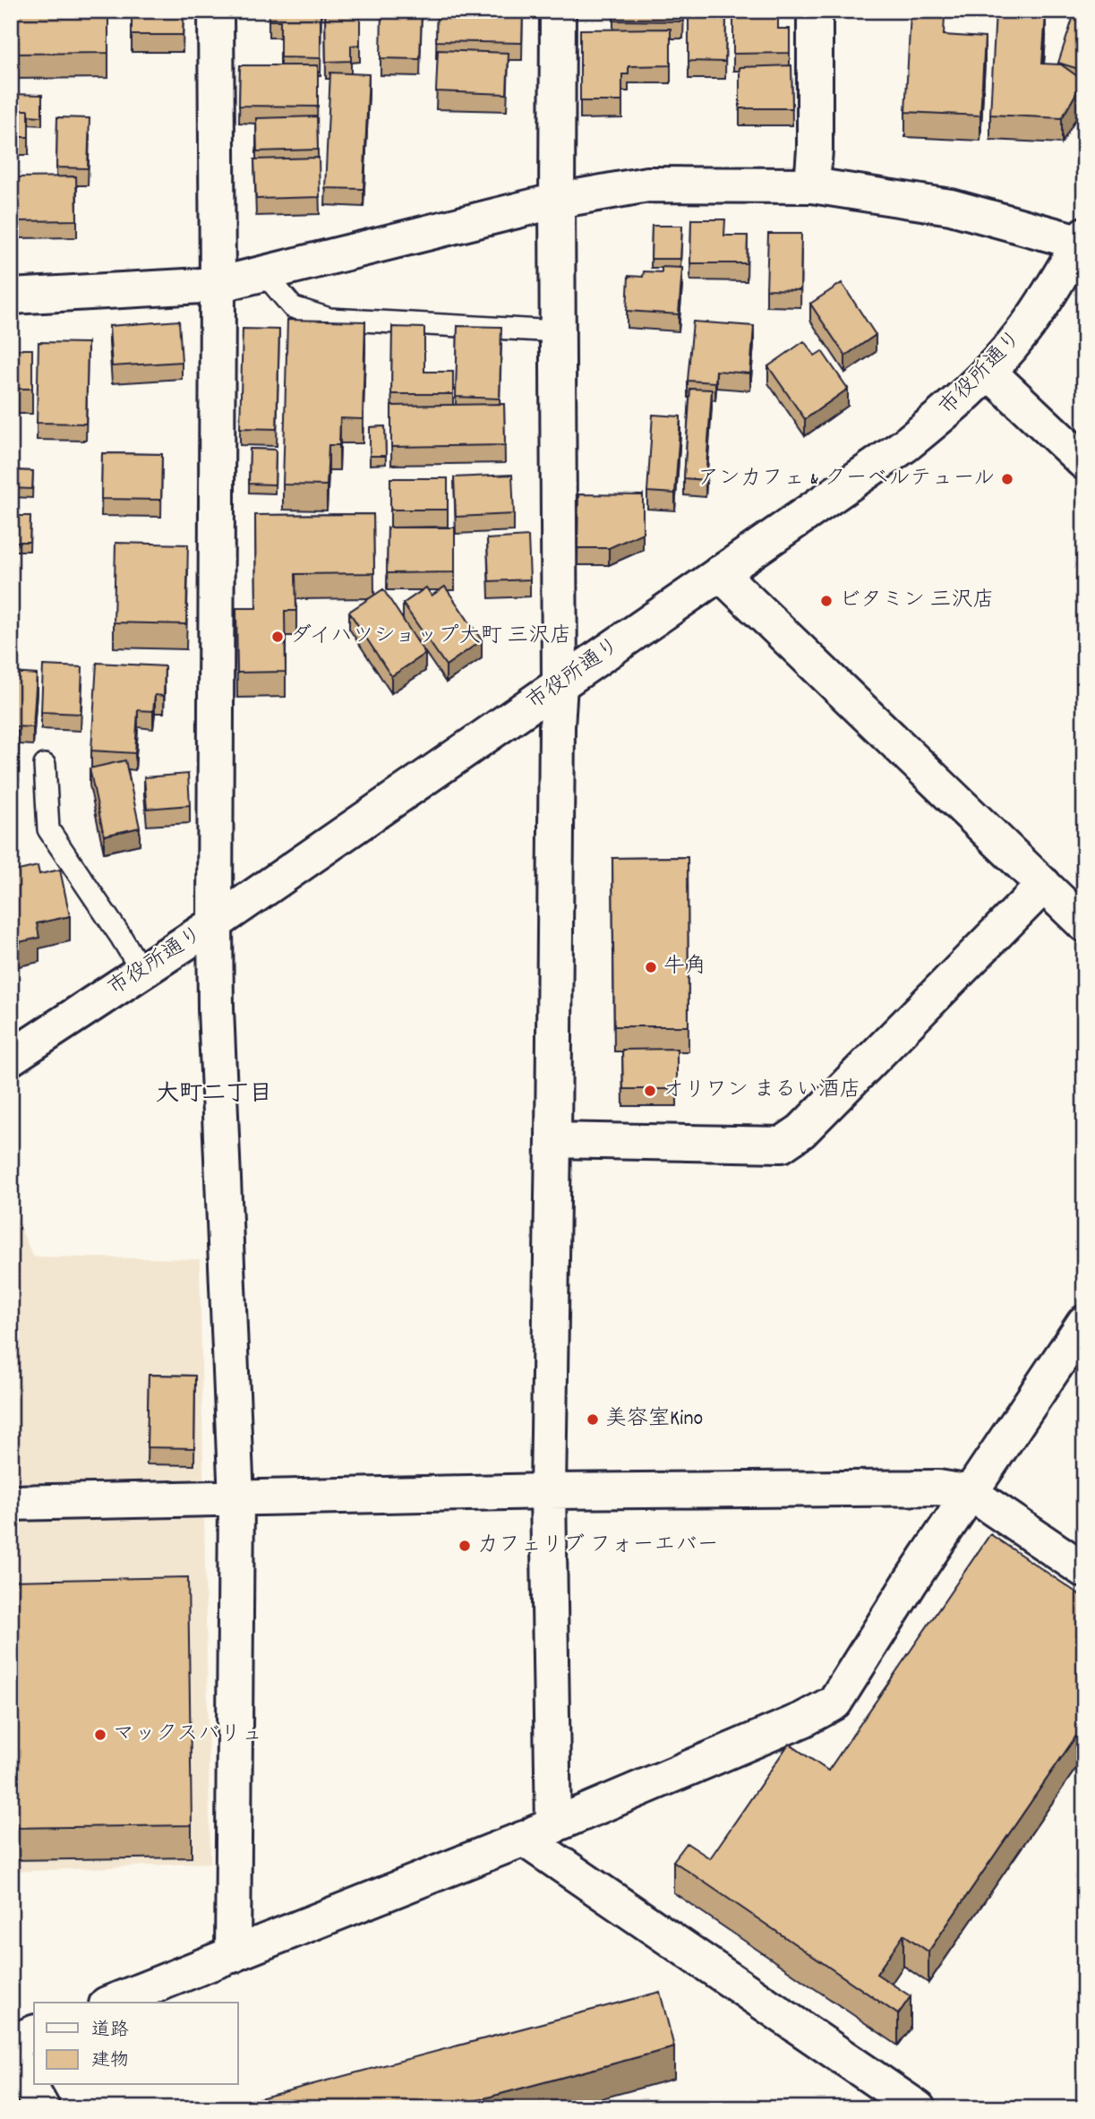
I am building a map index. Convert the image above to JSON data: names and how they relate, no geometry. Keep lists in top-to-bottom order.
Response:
{
  "streets": {
    "street": ["市役所通り"]
  },
  "districts": ["大町二丁目"],
  "places": [
    "アンカフェ & クーベルテュール",
    "ビタミン 三沢店",
    "ダイハツショップ大町 三沢店",
    "牛角",
    "オリワン まるい酒店",
    "美容室Kino",
    "カフェリブ フォーエバー",
    "マックスバリュ"
  ],
  "legend": ["道路", "建物"]
}
